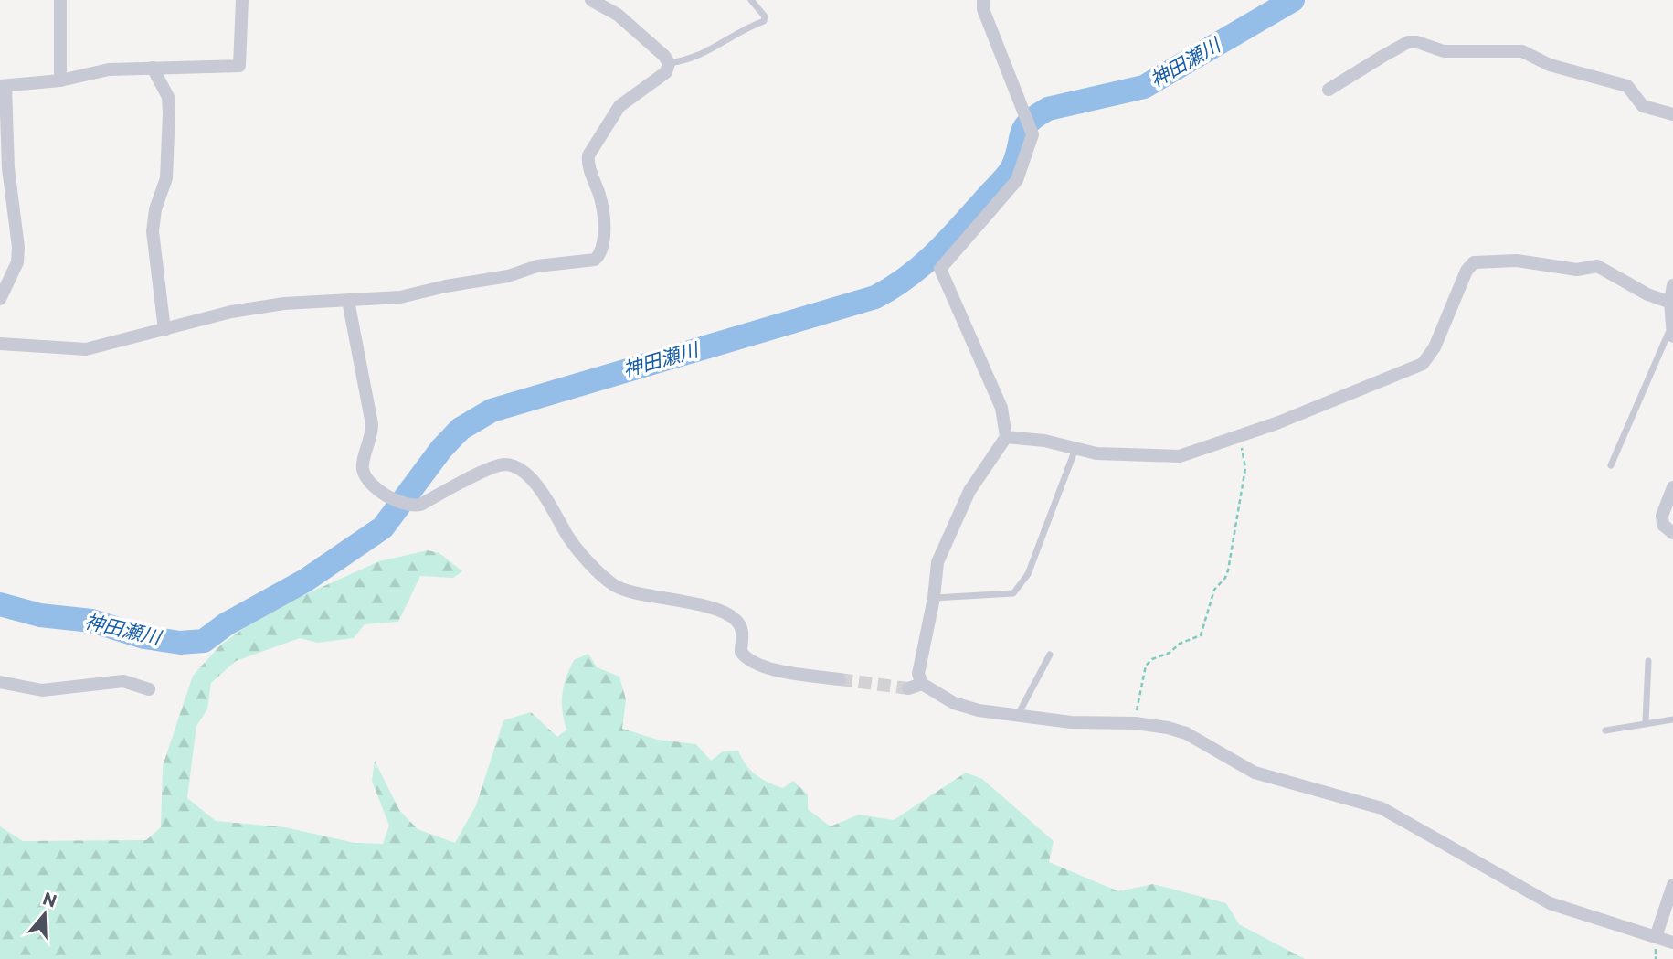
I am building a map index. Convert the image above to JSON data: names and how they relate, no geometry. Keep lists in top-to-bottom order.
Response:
{
  "water": ["神田瀬川"],
  "north": "top"
}
